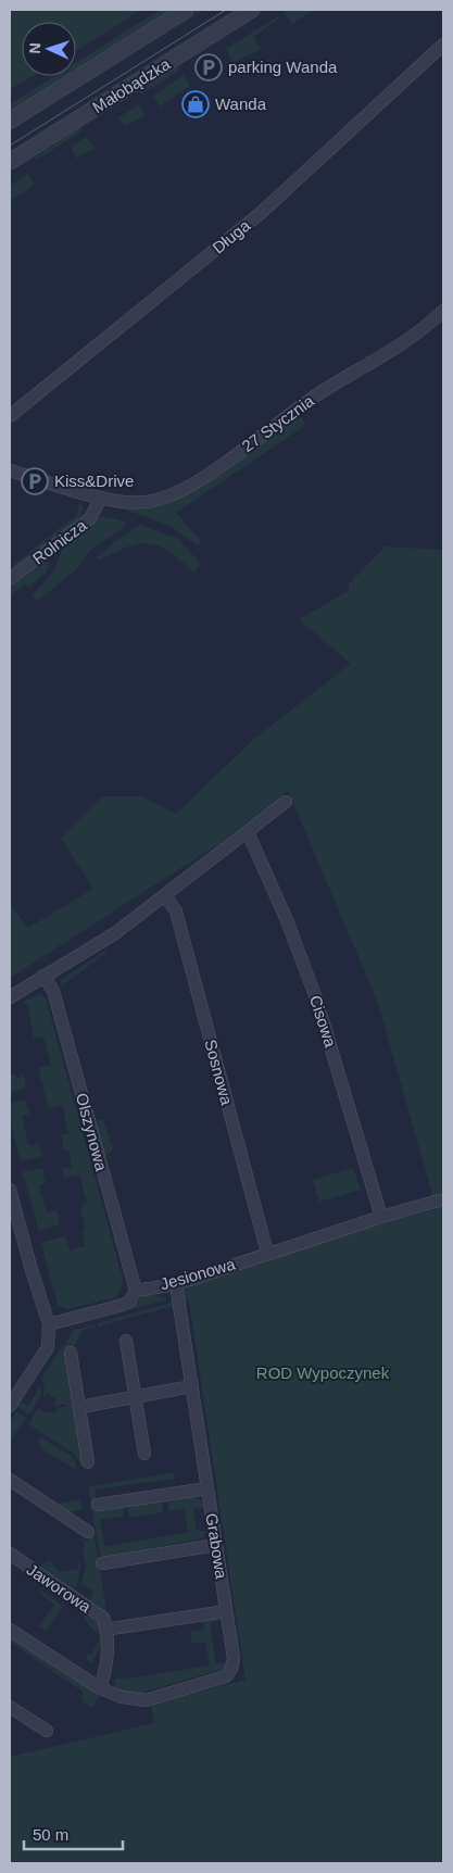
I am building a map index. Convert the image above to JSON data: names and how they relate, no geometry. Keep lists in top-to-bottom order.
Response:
{
  "streets": {
    "street": [
      "Małobądzka",
      "Długa",
      "27 Stycznia",
      "Rolnicza",
      "Cisowa",
      "Sosnowa",
      "Olszynowa",
      "Jesionowa",
      "Grabowa",
      "Jaworowa"
    ]
  },
  "crossings": [
    ["27 Stycznia", "Rolnicza"],
    ["Cisowa", "Jesionowa"],
    ["Sosnowa", "Jesionowa"],
    ["Olszynowa", "Jesionowa"],
    ["Jesionowa", "Grabowa"],
    ["Grabowa", "Jaworowa"]
  ],
  "parks": ["ROD Wypoczynek"],
  "places": {
    "parking": ["parking Wanda", "Kiss&Drive"],
    "shop": ["Wanda"]
  },
  "scale_bar": "50 m",
  "north": "left"
}
